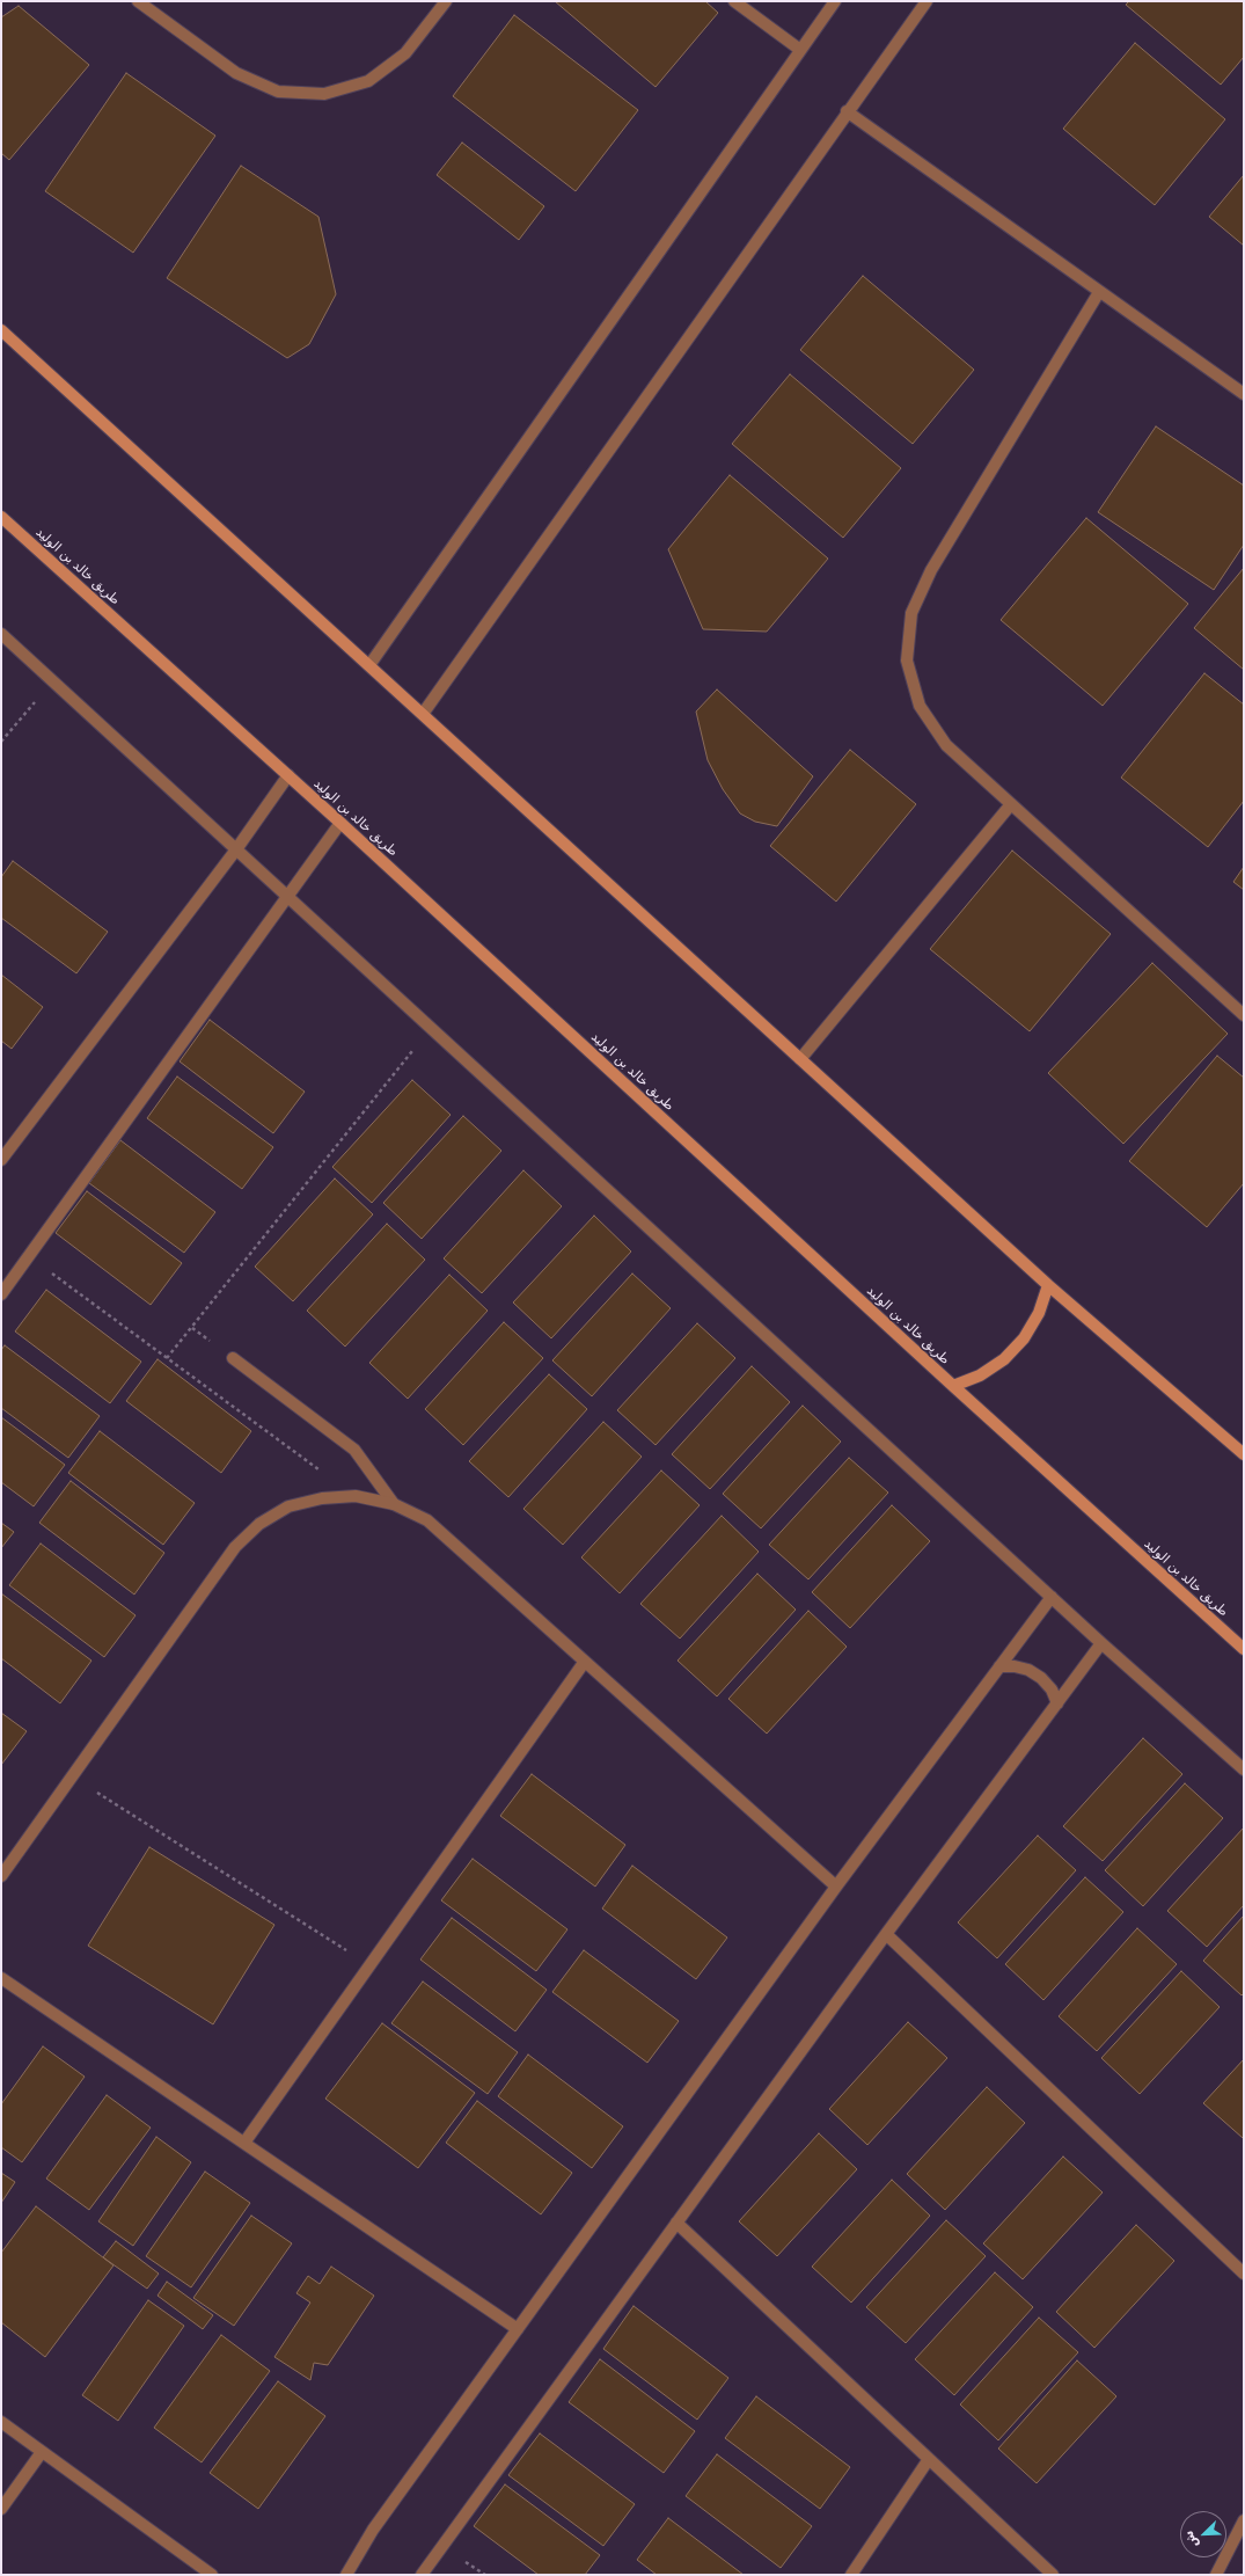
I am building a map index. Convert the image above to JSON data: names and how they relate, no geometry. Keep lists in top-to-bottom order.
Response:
{
  "streets": {
    "street": ["طريق خالد بن الوليد"]
  },
  "north": "bottom left"
}
